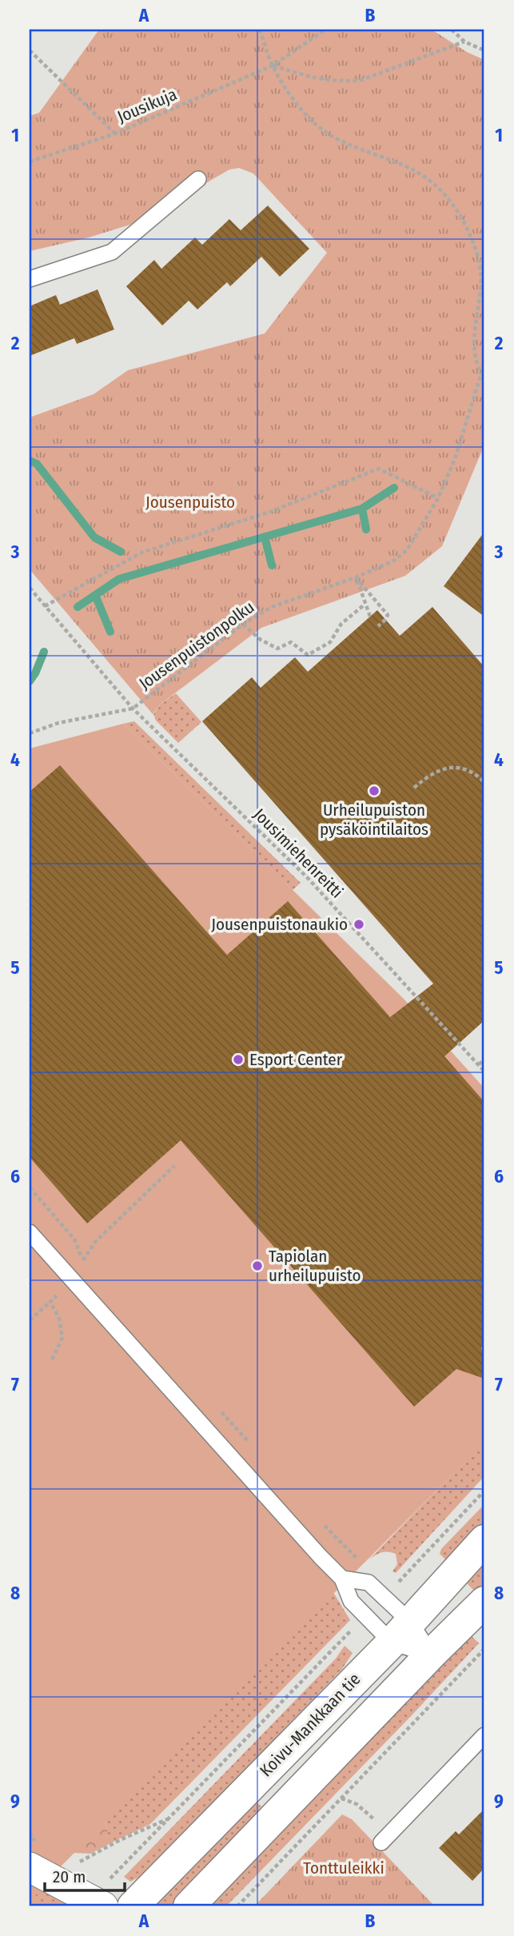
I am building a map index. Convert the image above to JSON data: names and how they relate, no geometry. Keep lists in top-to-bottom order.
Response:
{
  "streets": {
    "main road": ["Koivu-Mankkaan tie"],
    "path": ["Jousikuja", "Jousenpuistonpolku", "Jousimiehenreitti"]
  },
  "crossings": [
    ["Jousenpuistonpolku", "Jousimiehenreitti"]
  ],
  "parks": ["Jousenpuisto", "Tonttuleikki"],
  "places": [
    "Urheilupuiston pysäköintilaitos",
    "Jousenpuistonaukio",
    "Esport Center",
    "Tapiolan urheilupuisto"
  ],
  "scale_bar": "20 m",
  "grid": {
    "columns": ["A", "B"],
    "rows": [
      "1",
      "2",
      "3",
      "4",
      "5",
      "6",
      "7",
      "8",
      "9"
    ]
  }
}
